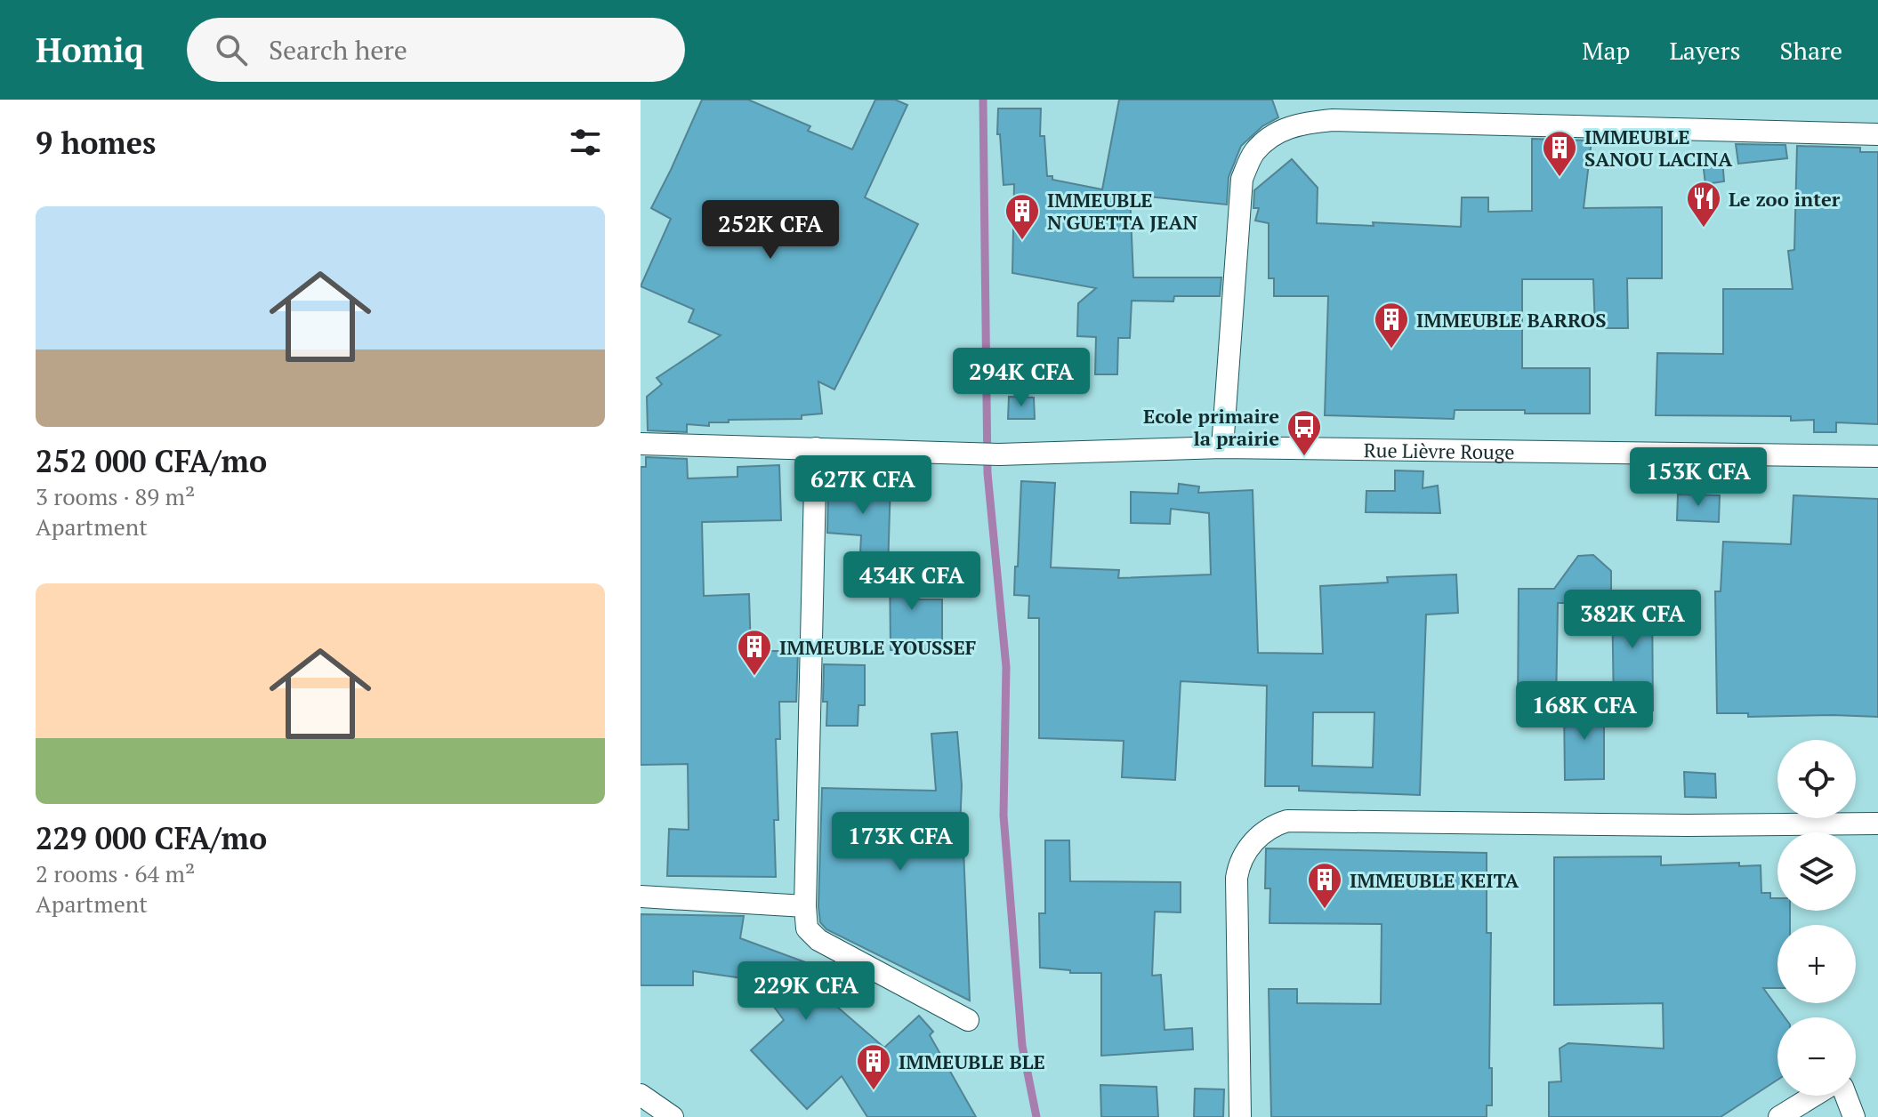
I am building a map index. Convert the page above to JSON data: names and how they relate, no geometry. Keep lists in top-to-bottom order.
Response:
{
  "streets": {
    "street": ["Rue Lièvre Rouge"]
  },
  "places": {
    "building": [
      "IMMEUBLE SANOU LACINA",
      "IMMEUBLE N'GUETTA JEAN",
      "IMMEUBLE BARROS",
      "IMMEUBLE YOUSSEF",
      "IMMEUBLE KEITA",
      "IMMEUBLE BLE"
    ],
    "restaurant": ["Le zoo inter"],
    "bus stop": ["Ecole primaire la prairie"]
  },
  "page": {
    "header": "Homiq",
    "search": "Search here",
    "nav": ["Map", "Layers", "Share"],
    "heading": "9 homes",
    "list": [
      {
        "name": "252 000 CFA/mo",
        "note": "3 rooms · 89 m² · Apartment"
      },
      {
        "name": "229 000 CFA/mo",
        "note": "2 rooms · 64 m² · Apartment"
      }
    ],
    "price": [
      "252K CFA",
      "294K CFA",
      "153K CFA",
      "627K CFA",
      "434K CFA",
      "382K CFA",
      "168K CFA",
      "173K CFA",
      "229K CFA"
    ],
    "map_buttons": ["+", "−"]
  }
}
